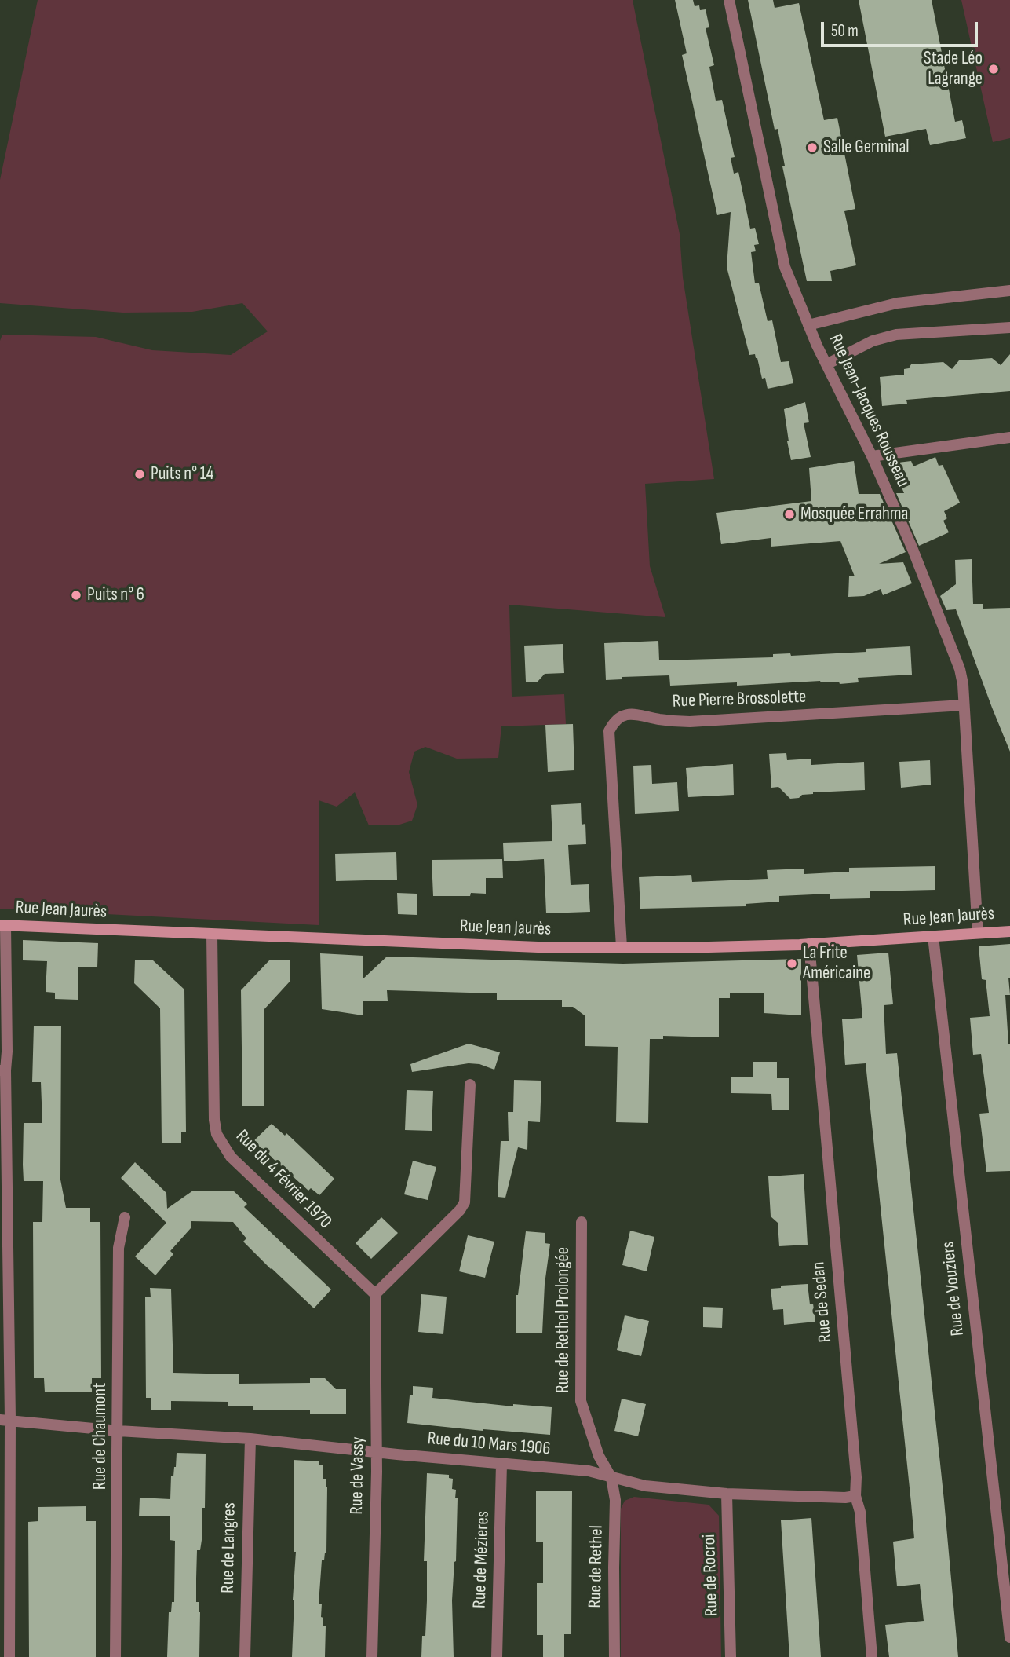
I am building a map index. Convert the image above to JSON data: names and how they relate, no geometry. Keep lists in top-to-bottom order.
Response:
{
  "streets": {
    "street": [
      "Rue Jean-Jacques Rousseau",
      "Rue Pierre Brossolette",
      "Rue Jean Jaurès",
      "Rue du 4 Février 1970",
      "Rue de Vouziers",
      "Rue de Sedan",
      "Rue de Rethel Prolongée",
      "Rue de Chaumont",
      "Rue du 10 Mars 1906",
      "Rue de Vassy",
      "Rue de Langres",
      "Rue de Mézieres",
      "Rue de Rethel",
      "Rue de Rocroi"
    ]
  },
  "crossings": [
    ["Rue Jean-Jacques Rousseau", "Rue Pierre Brossolette"],
    ["Rue Jean-Jacques Rousseau", "Rue Jean Jaurès"],
    ["Rue Pierre Brossolette", "Rue Jean Jaurès"],
    ["Rue Jean Jaurès", "Rue du 4 Février 1970"],
    ["Rue Jean Jaurès", "Rue de Vouziers"],
    ["Rue Jean Jaurès", "Rue de Sedan"],
    ["Rue du 4 Février 1970", "Rue de Vassy"],
    ["Rue de Sedan", "Rue du 10 Mars 1906"],
    ["Rue de Rethel Prolongée", "Rue du 10 Mars 1906"],
    ["Rue de Rethel Prolongée", "Rue de Rethel"],
    ["Rue de Chaumont", "Rue du 10 Mars 1906"],
    ["Rue du 10 Mars 1906", "Rue de Vassy"],
    ["Rue du 10 Mars 1906", "Rue de Langres"],
    ["Rue du 10 Mars 1906", "Rue de Mézieres"],
    ["Rue du 10 Mars 1906", "Rue de Rethel"],
    ["Rue du 10 Mars 1906", "Rue de Rocroi"]
  ],
  "places": [
    "Stade Léo Lagrange",
    "Salle Germinal",
    "Puits n° 14",
    "Mosquée Errahma",
    "Puits n° 6",
    "La Frite Américaine"
  ],
  "scale_bar": "50 m"
}
